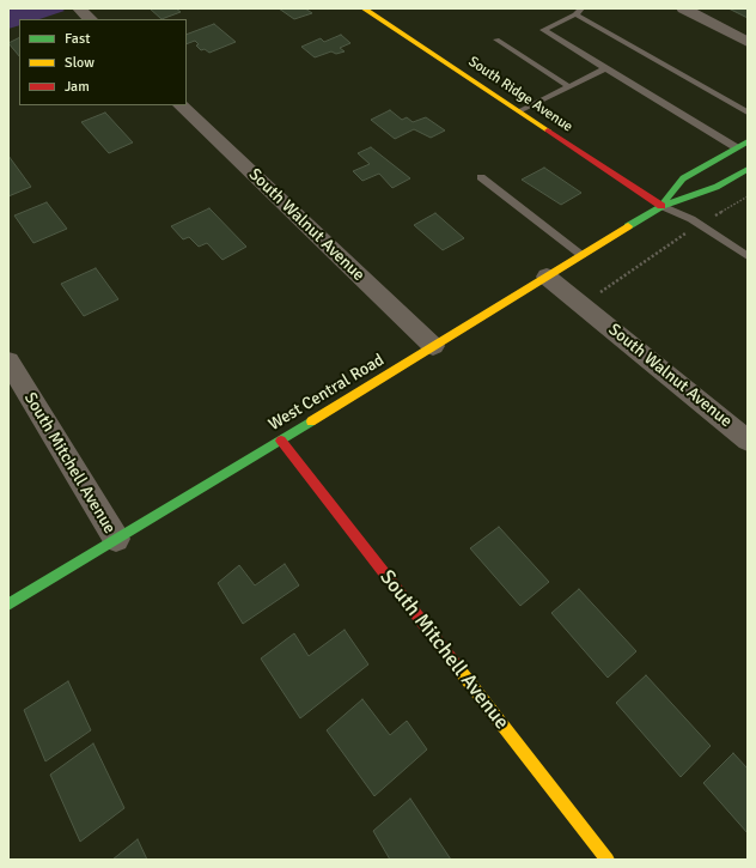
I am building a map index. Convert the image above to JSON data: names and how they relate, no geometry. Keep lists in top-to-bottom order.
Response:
{
  "streets": {
    "main road": ["South Ridge Avenue", "West Central Road", "South Mitchell Avenue"],
    "street": ["South Walnut Avenue"]
  },
  "crossings": [
    ["South Ridge Avenue", "West Central Road"],
    ["South Walnut Avenue", "West Central Road"],
    ["West Central Road", "South Mitchell Avenue"]
  ],
  "legend": ["Fast", "Slow", "Jam"]
}
